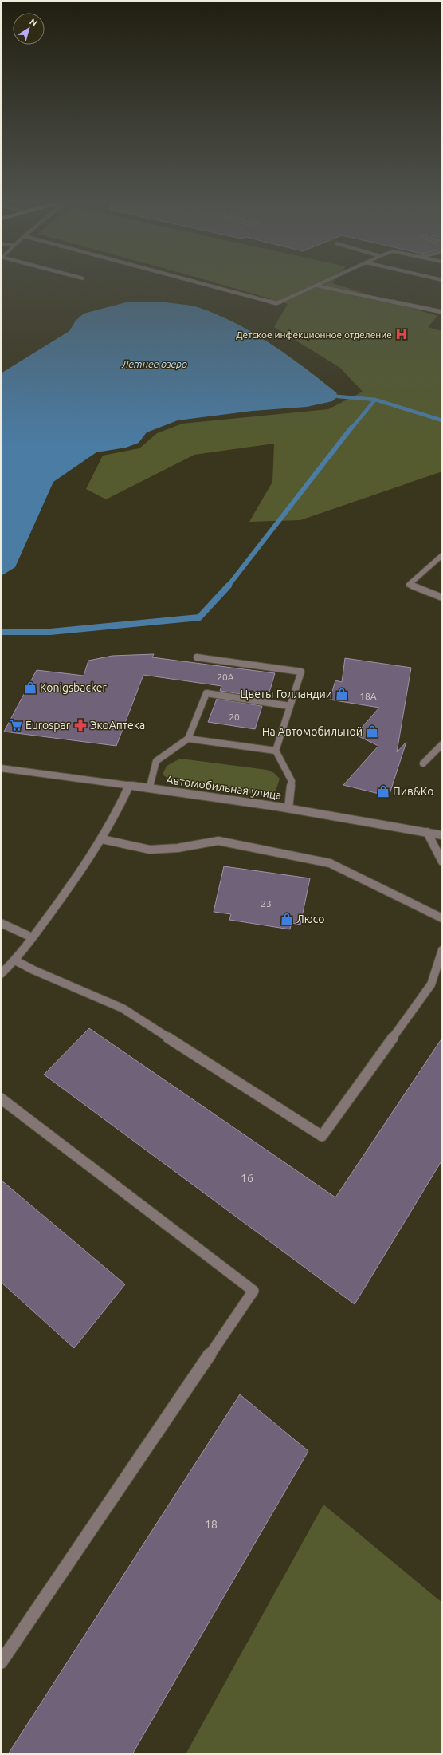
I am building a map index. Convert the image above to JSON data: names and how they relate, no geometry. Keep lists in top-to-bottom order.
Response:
{
  "streets": {
    "street": ["Автомобильная улица"]
  },
  "water": ["Летнее озеро"],
  "places": {
    "hospital": ["Детское инфекционное отделение"],
    "shop": [
      "Konigsbacker",
      "Цветы Голландии",
      "На Автомобильной",
      "Пив&Ко",
      "Люсо"
    ],
    "supermarket": ["Eurospar"],
    "pharmacy": ["ЭкоАптека"]
  },
  "house_numbers": [
    "20А",
    "18А",
    "20",
    "23",
    "16",
    "18"
  ],
  "north": "top right"
}
